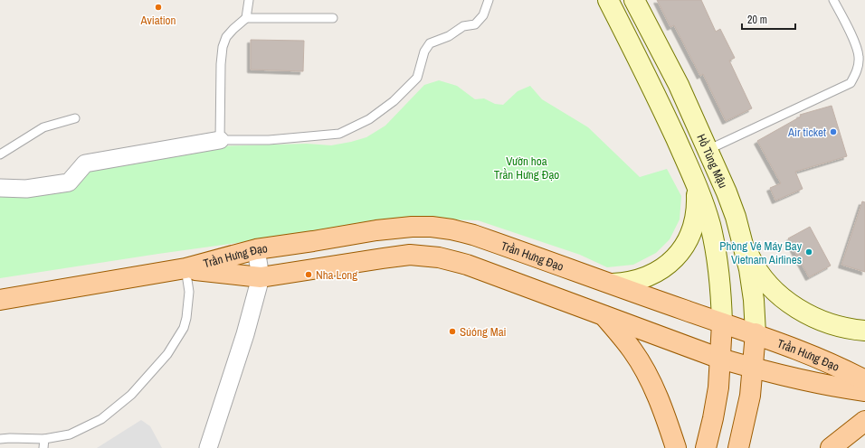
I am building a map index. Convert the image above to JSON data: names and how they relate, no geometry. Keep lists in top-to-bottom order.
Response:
{
  "streets": {
    "main road": ["Hồ Tùng Mậu", "Trần Hưng Đạo"]
  },
  "crossings": [
    ["Hồ Tùng Mậu", "Trần Hưng Đạo"]
  ],
  "parks": ["Vườn hoa Trần Hưng Đạo"],
  "places": [
    "Aviation",
    "Air ticket",
    "Phòng Vé Máy Bay Vietnam Airlines",
    "Nha Long",
    "Súóng Mai"
  ],
  "scale_bar": "20 m"
}
